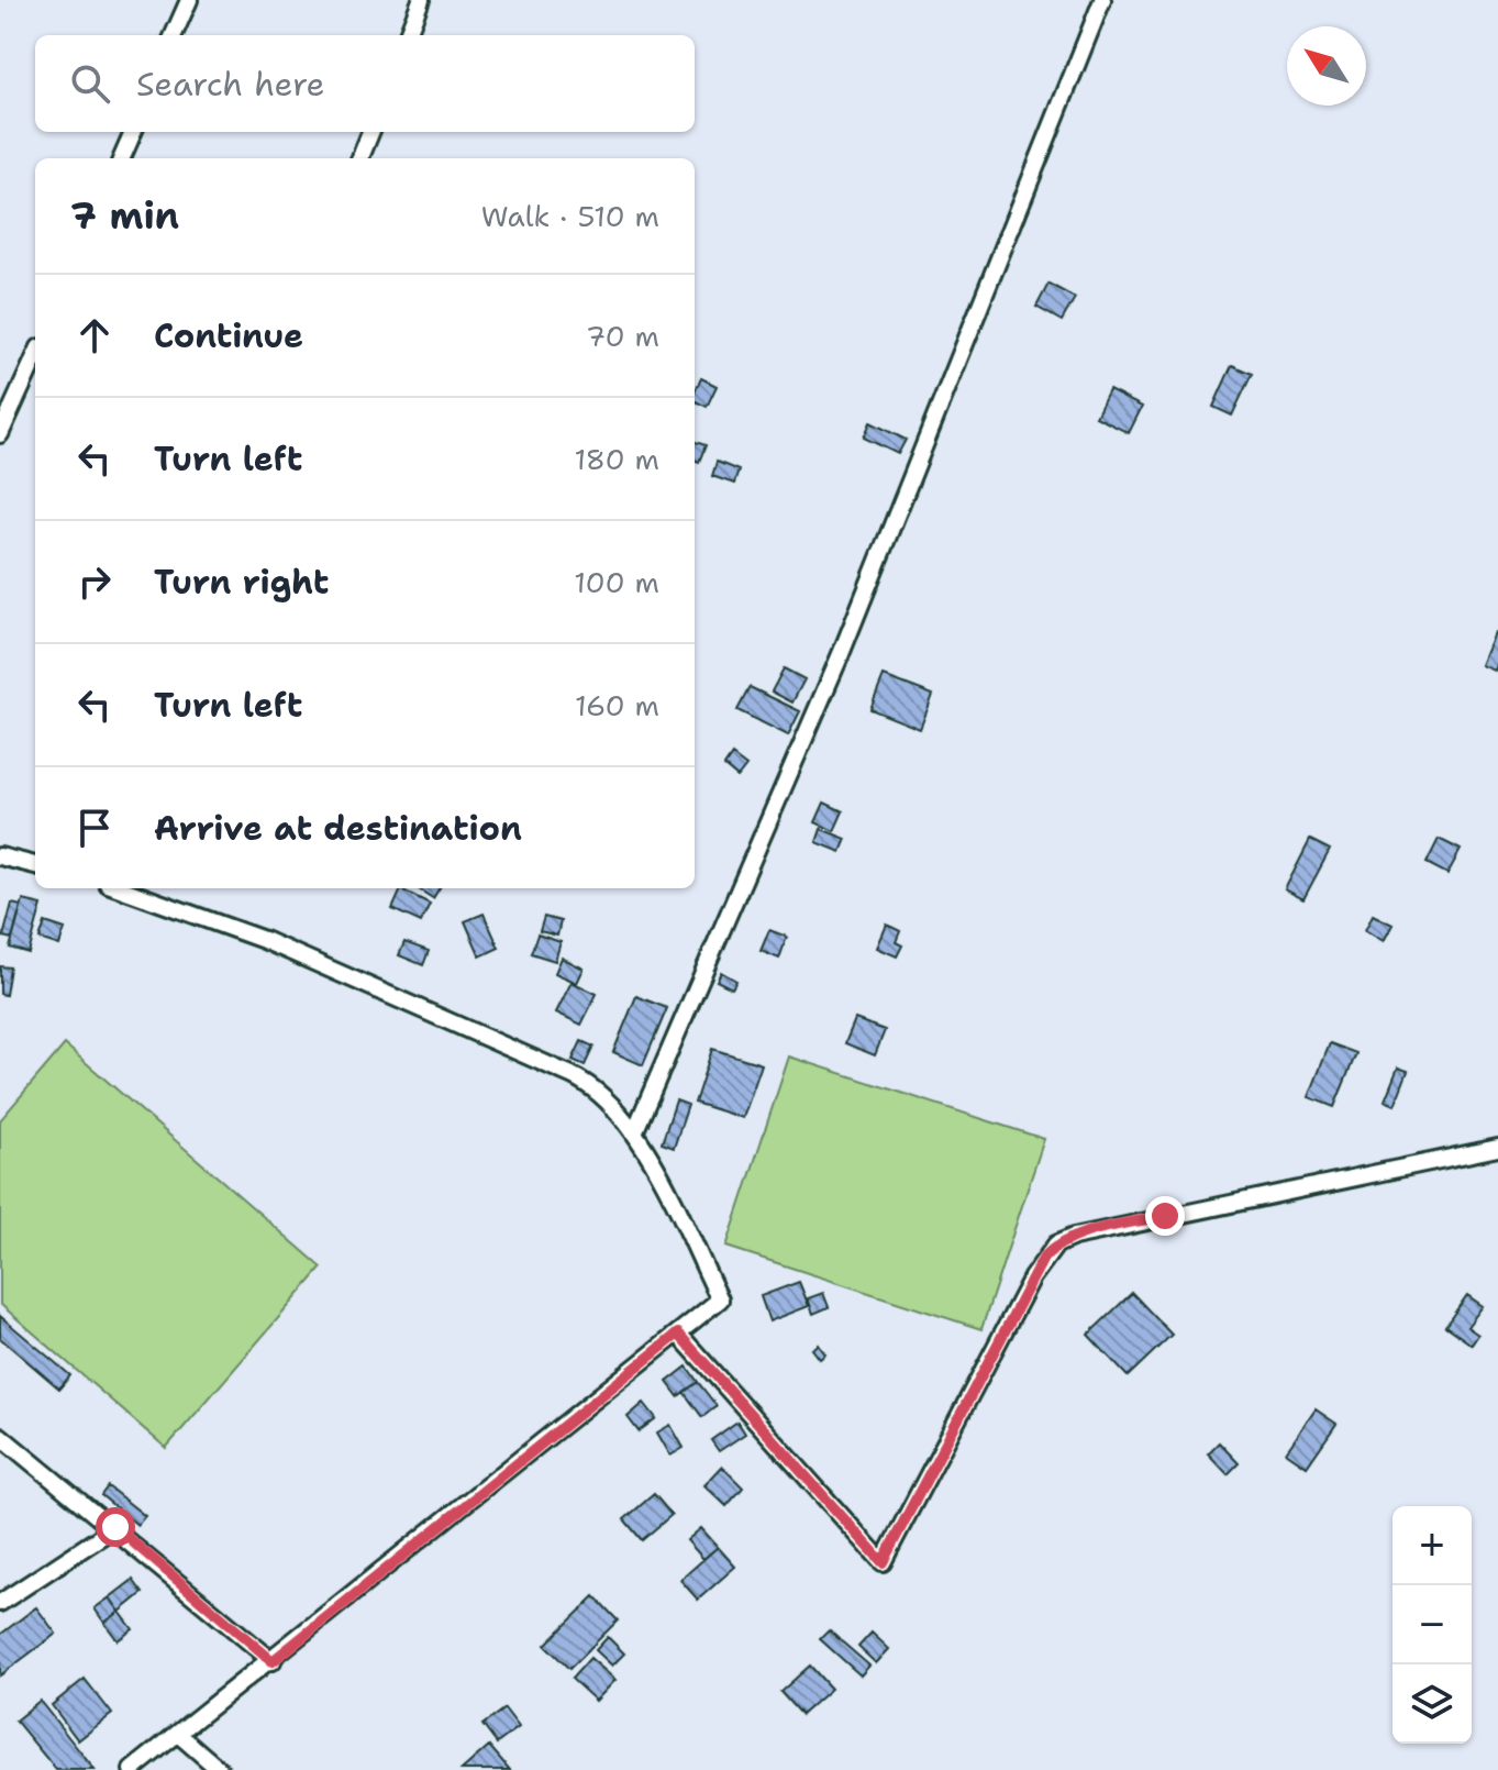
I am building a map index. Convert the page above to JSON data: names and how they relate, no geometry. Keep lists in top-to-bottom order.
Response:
{
  "north": "top left",
  "page": {
    "search": "Search here",
    "heading": ["7 min", "Walk · 510 m"],
    "list": [
      ["Continue", "70 m"],
      ["Turn left", "180 m"],
      ["Turn right", "100 m"],
      ["Turn left", "160 m"],
      "Arrive at destination"
    ],
    "map_buttons": ["+", "−"]
  }
}
